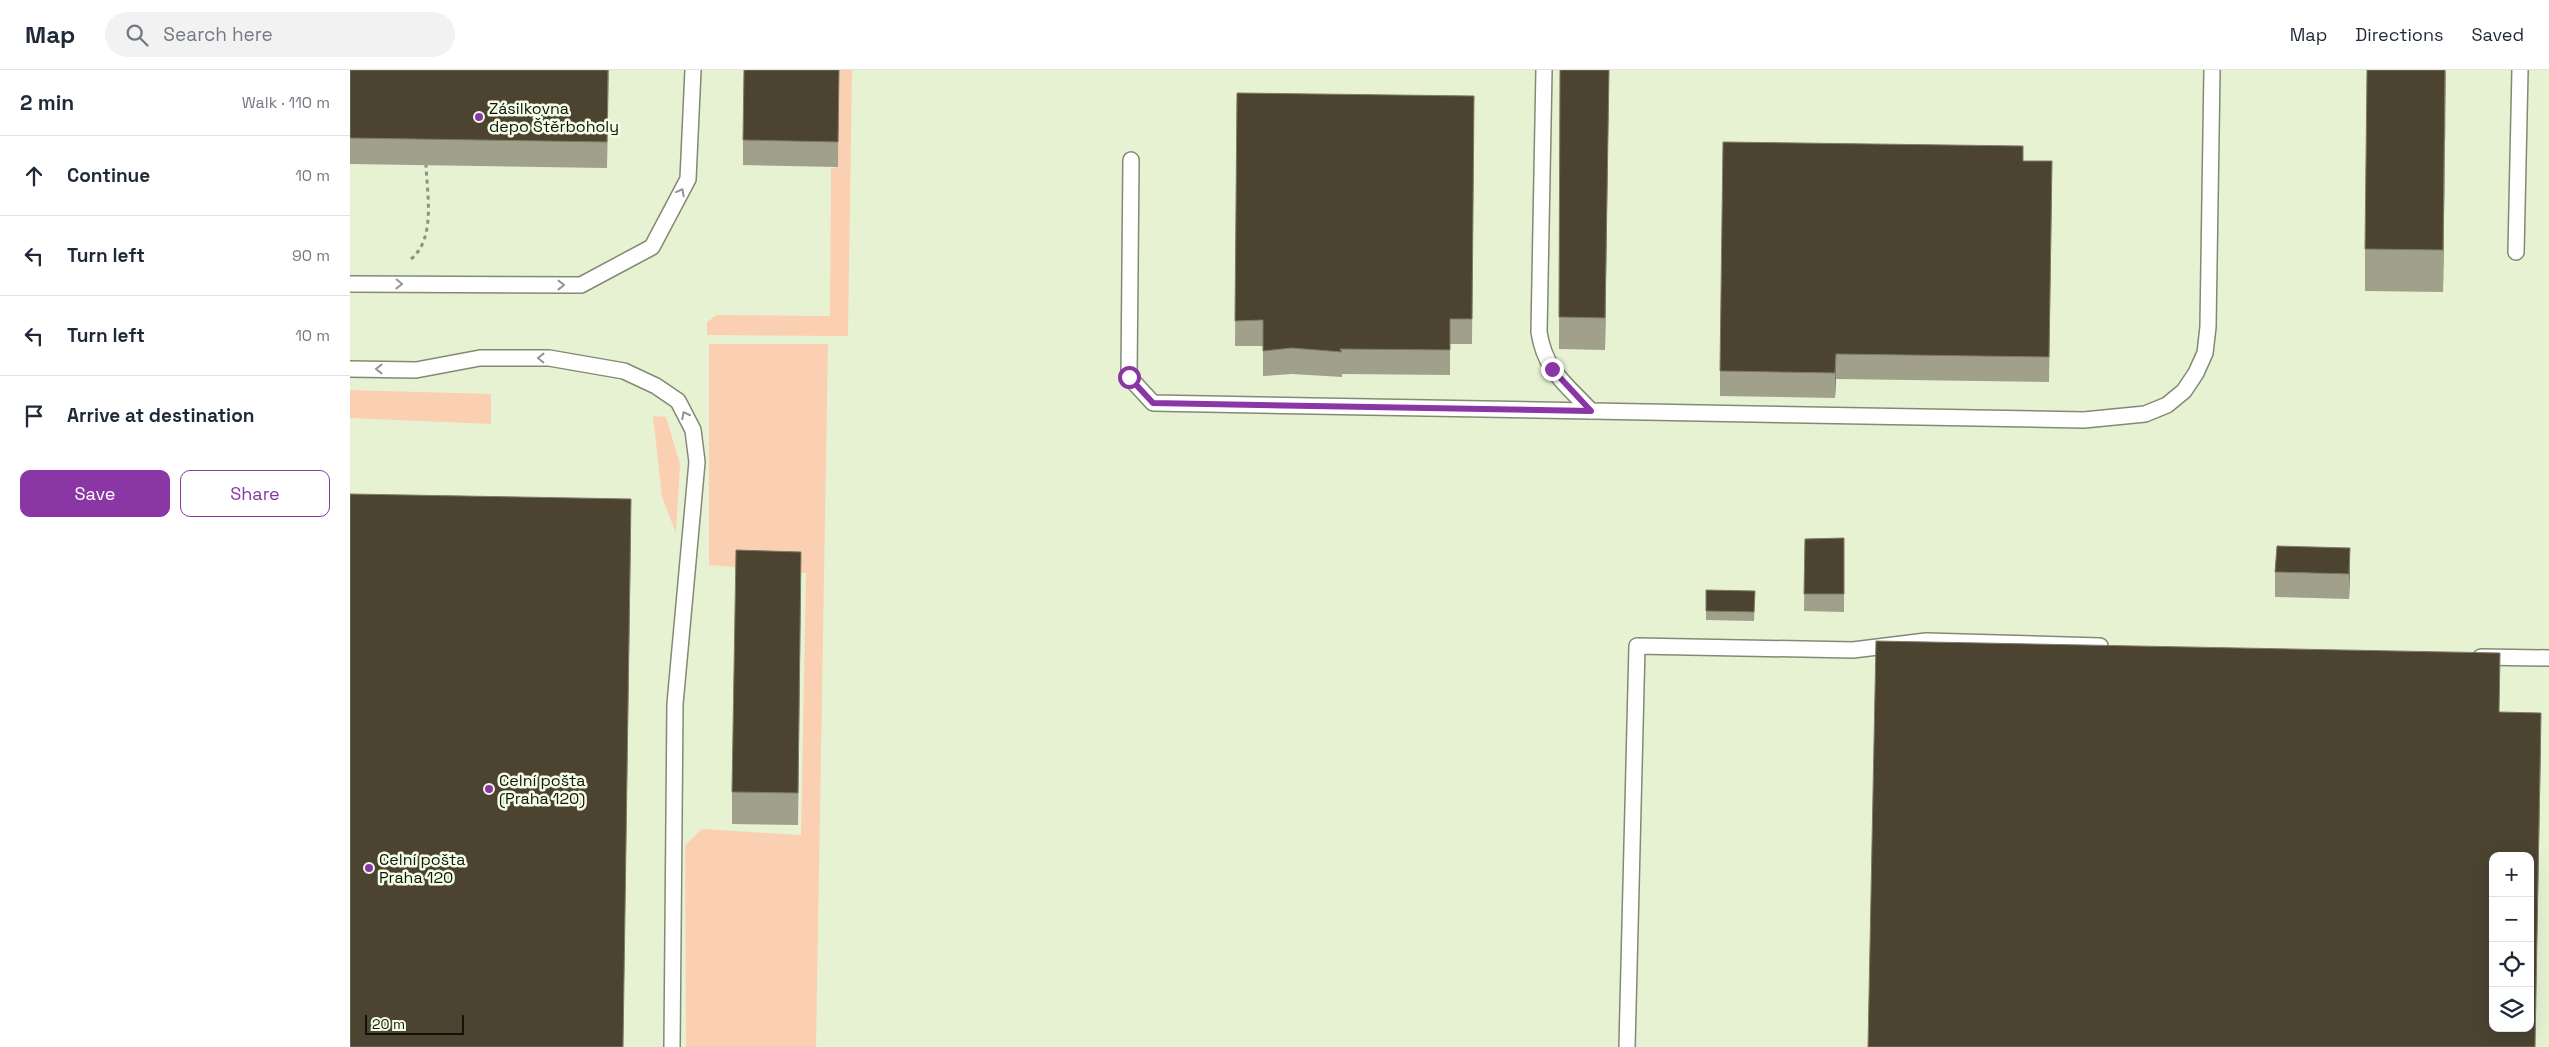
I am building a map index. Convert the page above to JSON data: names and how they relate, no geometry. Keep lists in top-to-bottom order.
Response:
{
  "places": ["Zásilkovna depo Štěrboholy", "Celní pošta (Praha 120)", "Celní pošta Praha 120"],
  "scale_bar": "20 m",
  "page": {
    "header": "Map",
    "search": "Search here",
    "nav": ["Map", "Directions", "Saved"],
    "heading": ["2 min", "Walk · 110 m"],
    "list": [
      ["Continue", "10 m"],
      ["Turn left", "90 m"],
      ["Turn left", "10 m"],
      "Arrive at destination"
    ],
    "buttons": ["Save", "Share"],
    "map_buttons": ["+", "−"],
    "scale": "20 m"
  }
}
